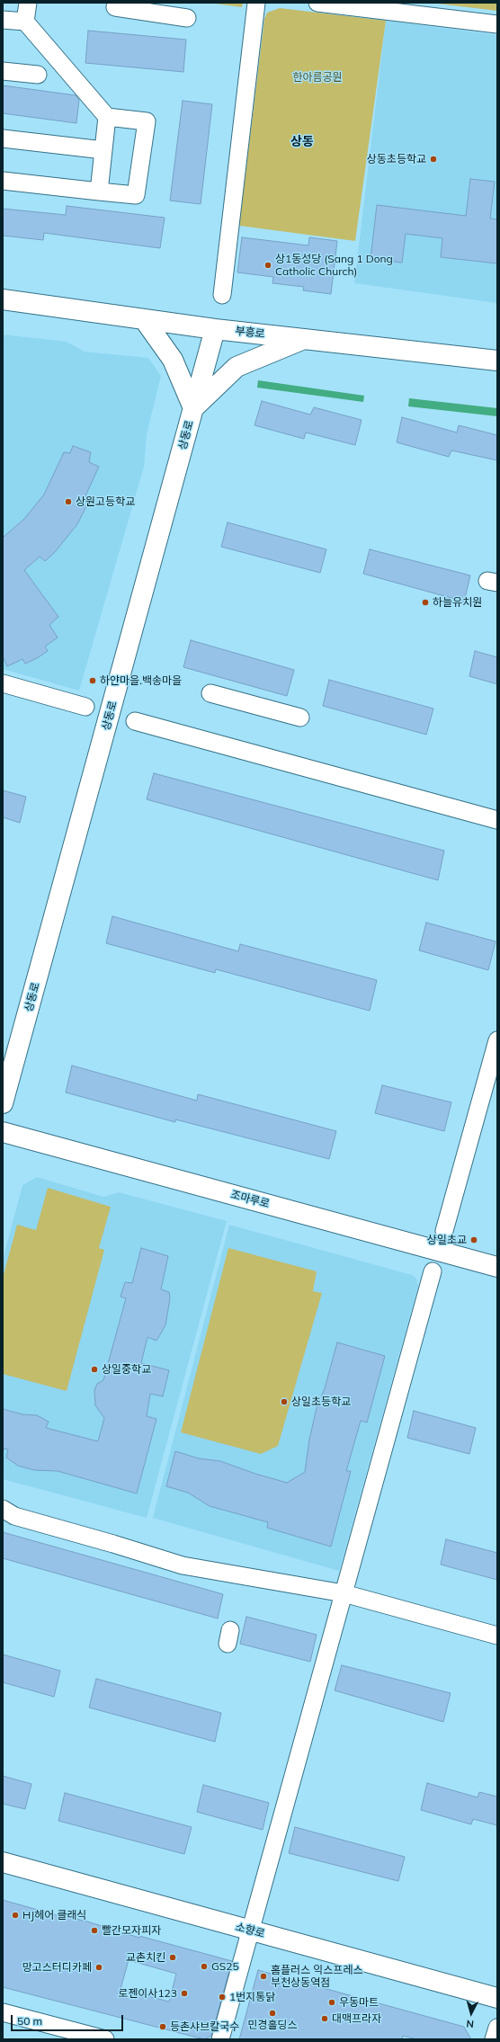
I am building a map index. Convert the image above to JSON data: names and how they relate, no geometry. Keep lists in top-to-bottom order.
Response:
{
  "streets": {
    "street": [
      "부흥로",
      "상동로",
      "조마루로",
      "소향로"
    ]
  },
  "crossings": [
    ["부흥로", "상동로"]
  ],
  "districts": ["상동"],
  "parks": ["한아름공원"],
  "places": [
    "상동초등학교",
    "상1동성당 (Sang 1 Dong Catholic Church)",
    "상원고등학교",
    "하늘유치원",
    "하얀마을.백송마을",
    "상일초교",
    "상일중학교",
    "상일초등학교",
    "HJ헤어 클래식",
    "빨간모자피자",
    "교촌치킨",
    "GS25",
    "망고스터디카페",
    "홈플러스 익스프레스 부천상동역점",
    "로젠이사123",
    "1번지통닭",
    "우동마트",
    "민경홀딩스",
    "대맥프라자",
    "등촌샤브칼국수"
  ],
  "scale_bar": "50 m",
  "north": "bottom"
}
